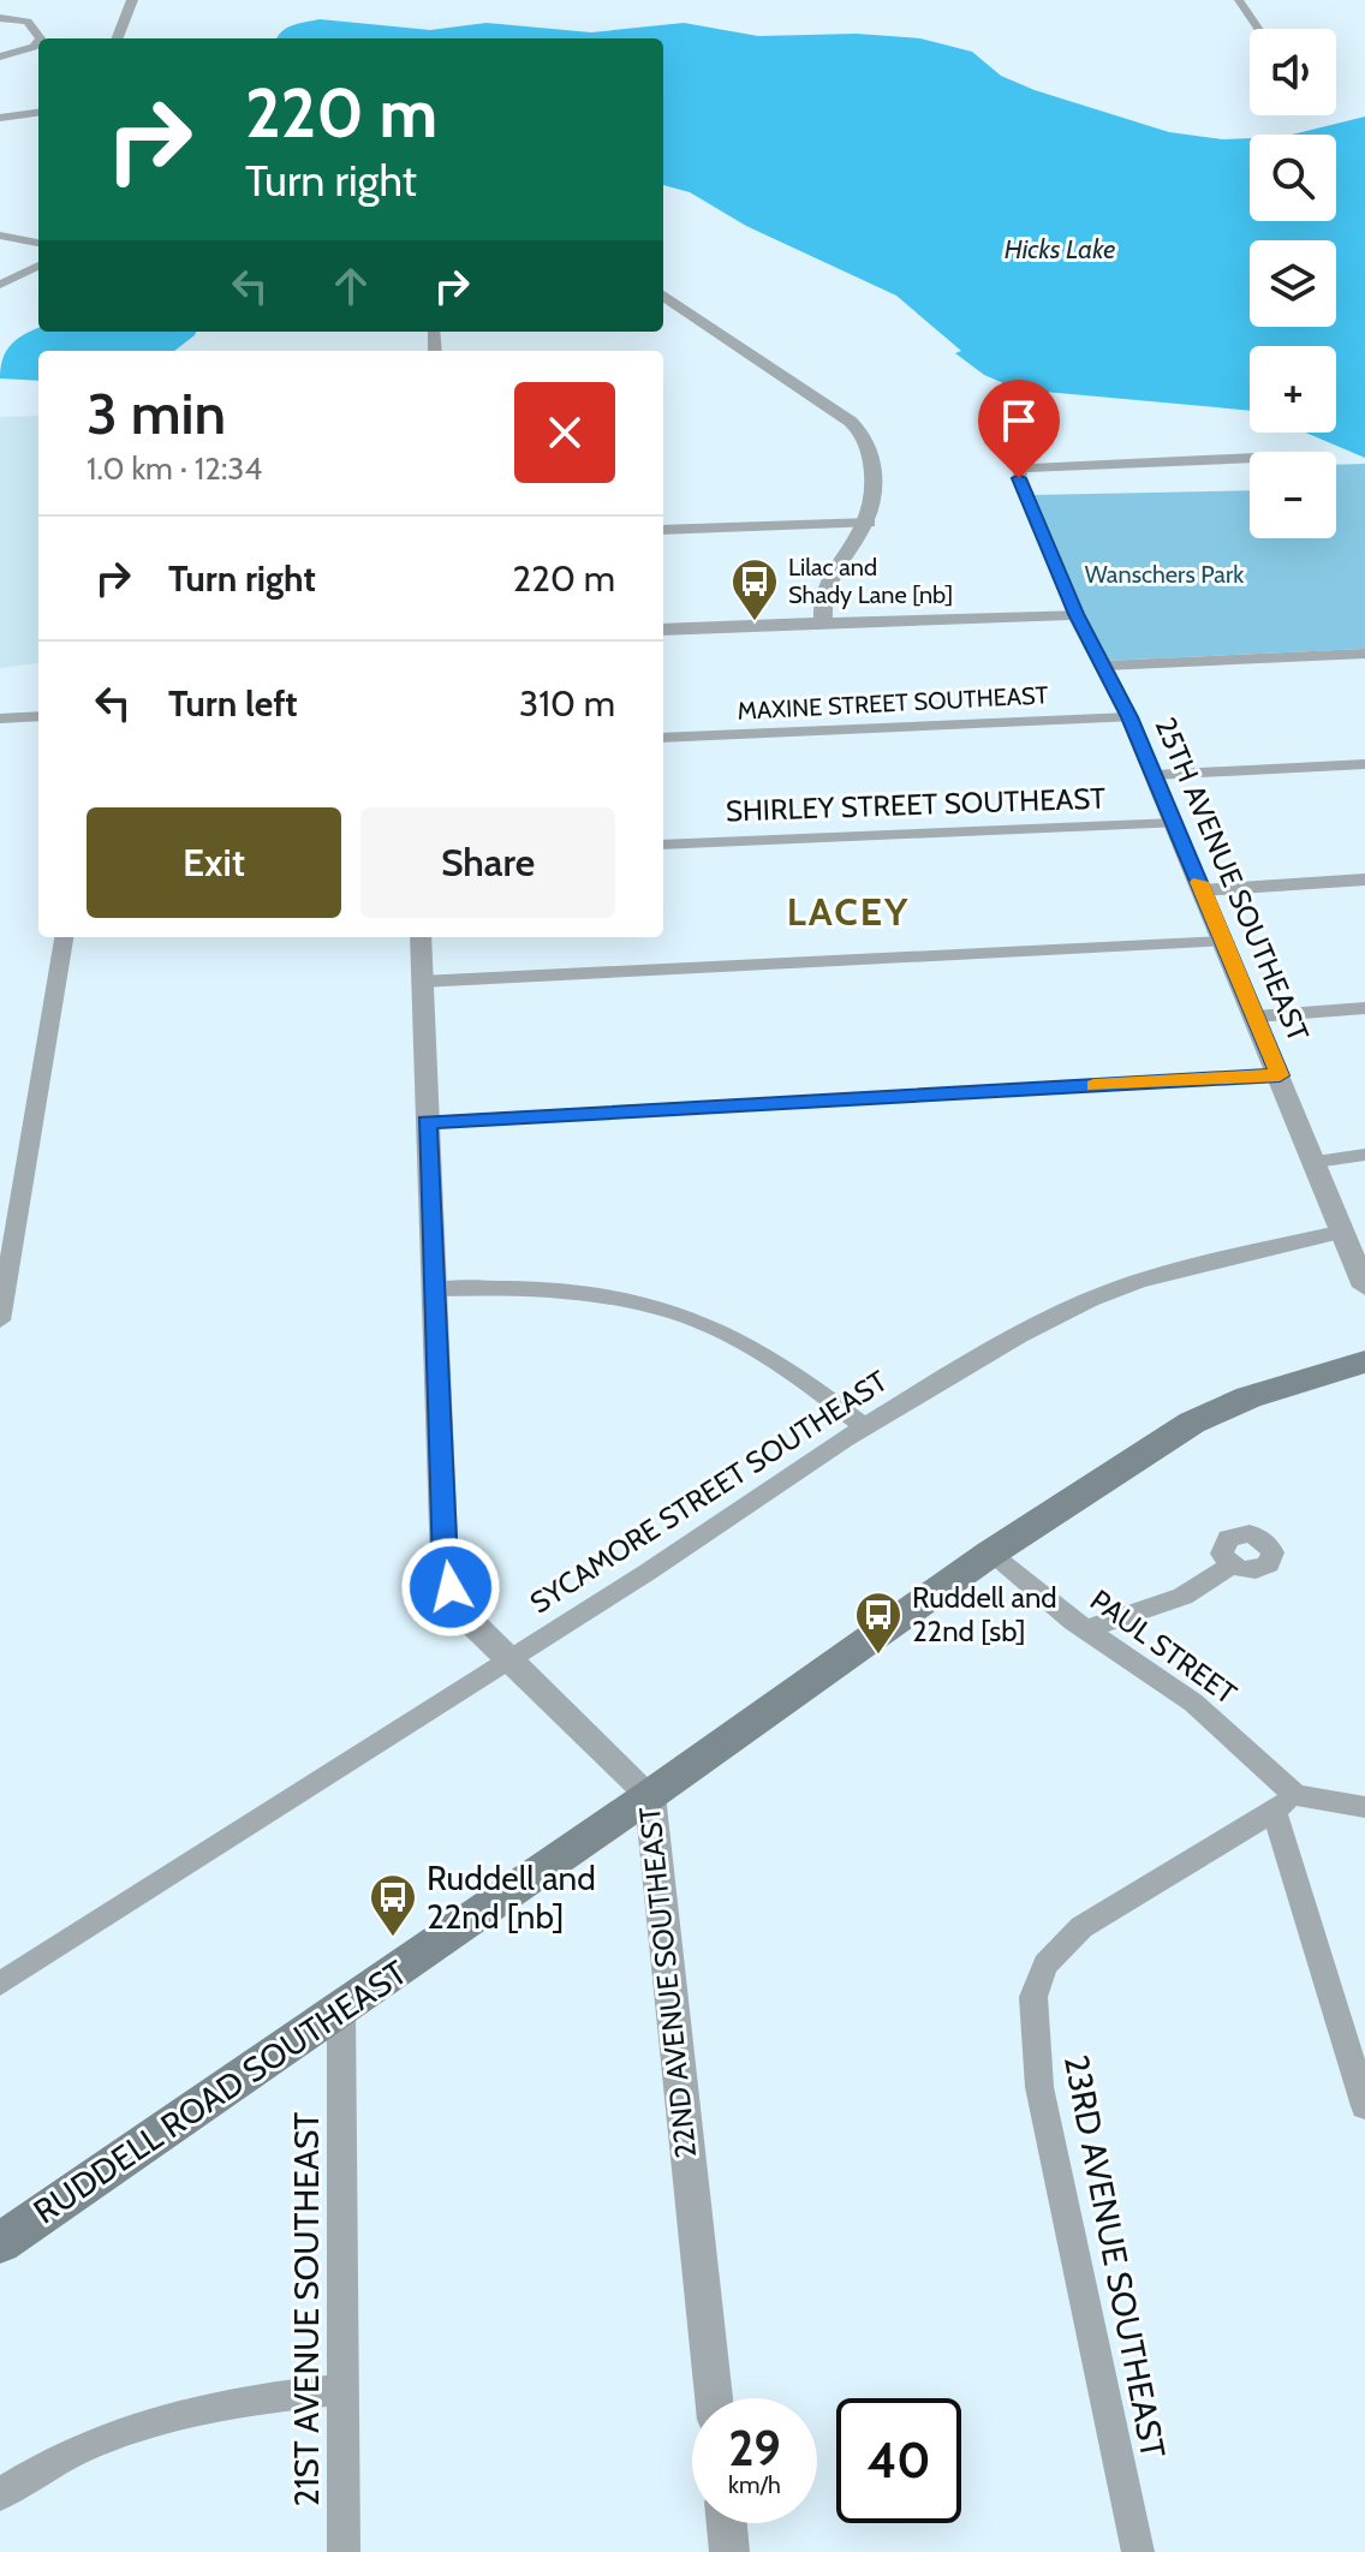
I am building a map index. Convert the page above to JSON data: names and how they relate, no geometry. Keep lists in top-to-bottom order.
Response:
{
  "streets": {
    "main road": ["RUDDELL ROAD SOUTHEAST"],
    "street": [
      "MAXINE STREET SOUTHEAST",
      "SHIRLEY STREET SOUTHEAST",
      "25TH AVENUE SOUTHEAST",
      "SYCAMORE STREET SOUTHEAST",
      "PAUL STREET",
      "22ND AVENUE SOUTHEAST",
      "23RD AVENUE SOUTHEAST",
      "21ST AVENUE SOUTHEAST"
    ]
  },
  "crossings": [
    ["MAXINE STREET SOUTHEAST", "25TH AVENUE SOUTHEAST"],
    ["SHIRLEY STREET SOUTHEAST", "25TH AVENUE SOUTHEAST"],
    ["25TH AVENUE SOUTHEAST", "SYCAMORE STREET SOUTHEAST"],
    ["SYCAMORE STREET SOUTHEAST", "22ND AVENUE SOUTHEAST"],
    ["PAUL STREET", "RUDDELL ROAD SOUTHEAST"],
    ["PAUL STREET", "23RD AVENUE SOUTHEAST"],
    ["22ND AVENUE SOUTHEAST", "RUDDELL ROAD SOUTHEAST"],
    ["RUDDELL ROAD SOUTHEAST", "21ST AVENUE SOUTHEAST"]
  ],
  "districts": ["LACEY"],
  "water": ["Hicks Lake"],
  "parks": ["Wanschers Park"],
  "places": {
    "bus stop": ["Lilac and Shady Lane [nb]", "Ruddell and 22nd [sb]", "Ruddell and 22nd [nb]"]
  },
  "page": {
    "map_buttons": ["+", "−"],
    "turn": ["220 m", "Turn right"],
    "heading": ["3 min", "1.0 km · 12:34"],
    "list": [
      {
        "name": "Turn right",
        "value": "220 m"
      },
      {
        "name": "Turn left",
        "value": "310 m"
      }
    ],
    "buttons": ["Exit", "Share"],
    "speed": "29 km/h",
    "limit": "40"
  }
}
